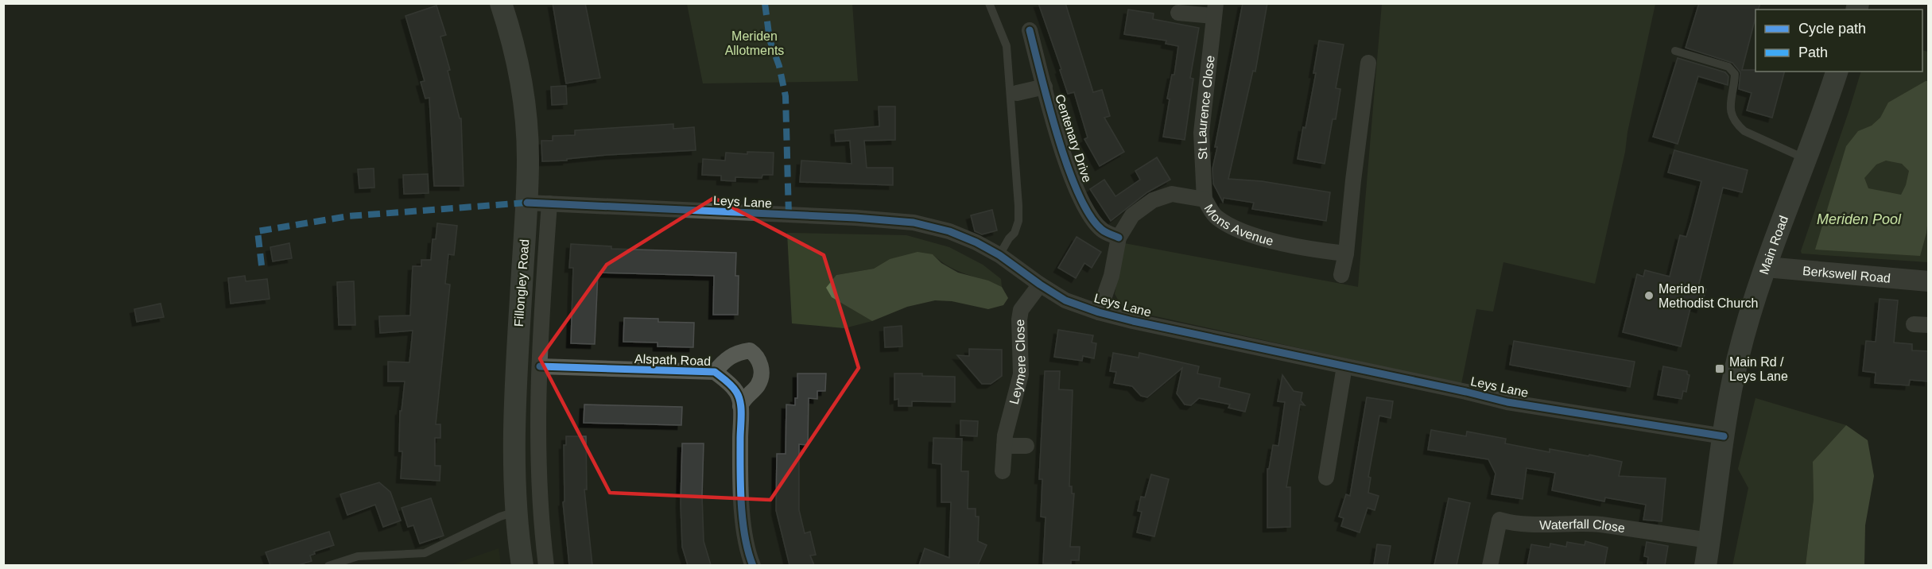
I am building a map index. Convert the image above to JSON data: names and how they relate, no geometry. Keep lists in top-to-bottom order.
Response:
{
  "streets": {
    "main road": ["Main Road", "Fillongley Road"],
    "street": [
      "St Laurence Close",
      "Centenary Drive",
      "Leys Lane",
      "Mons Avenue",
      "Berkswell Road",
      "Alspath Road",
      "Leymere Close",
      "Waterfall Close"
    ]
  },
  "crossings": [
    ["St Laurence Close", "Mons Avenue"],
    ["Centenary Drive", "Mons Avenue"],
    ["Leys Lane", "Mons Avenue"],
    ["Leys Lane", "Main Road"],
    ["Leys Lane", "Fillongley Road"],
    ["Leys Lane", "Leymere Close"],
    ["Main Road", "Berkswell Road"],
    ["Main Road", "Waterfall Close"],
    ["Fillongley Road", "Alspath Road"]
  ],
  "water": ["Meriden Pool"],
  "parks": ["Meriden Allotments"],
  "places": {
    "other": ["Meriden Methodist Church"],
    "transit": ["Main Rd / Leys Lane"]
  },
  "legend": ["Cycle path", "Path"]
}
